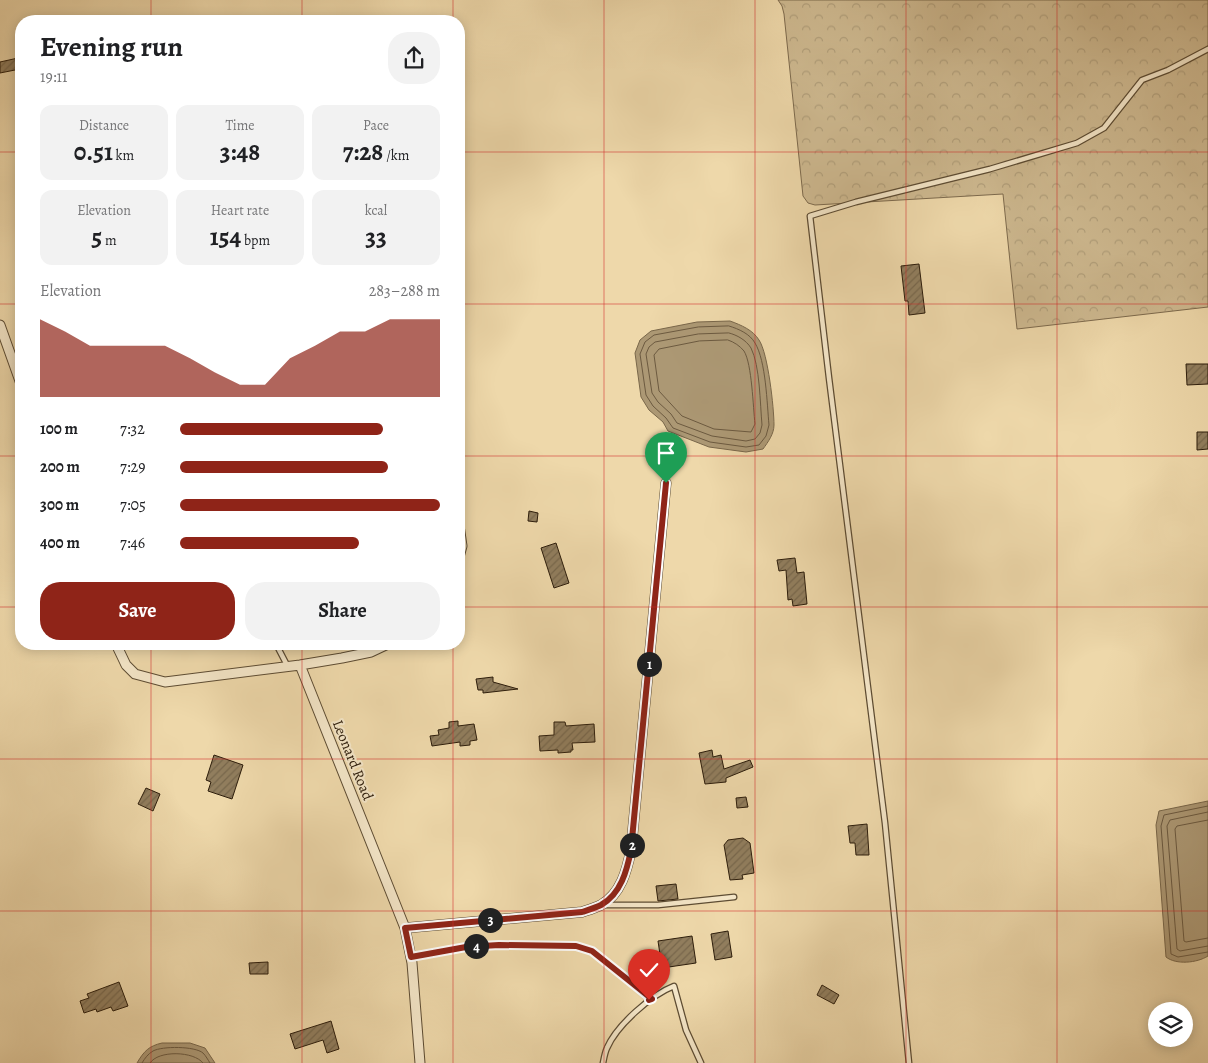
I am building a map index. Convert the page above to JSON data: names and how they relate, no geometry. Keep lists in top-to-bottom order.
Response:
{
  "streets": {
    "street": ["Leonard Road"]
  },
  "page": {
    "heading": ["Evening run", "19:11"],
    "stats": [
      ["Distance", "0.51 km"],
      ["Time", "3:48"],
      ["Pace", "7:28 /km"],
      ["Elevation", "5 m"],
      ["Heart rate", "154 bpm"],
      ["kcal", "33"]
    ],
    "chart": ["Elevation", "283–288 m"],
    "list": [
      {
        "name": "100 m",
        "note": "7:32"
      },
      {
        "name": "200 m",
        "note": "7:29"
      },
      {
        "name": "300 m",
        "note": "7:05"
      },
      {
        "name": "400 m",
        "note": "7:46"
      }
    ],
    "buttons": ["Save", "Share"],
    "pins": [
      "1",
      "2",
      "3",
      "4"
    ]
  }
}
